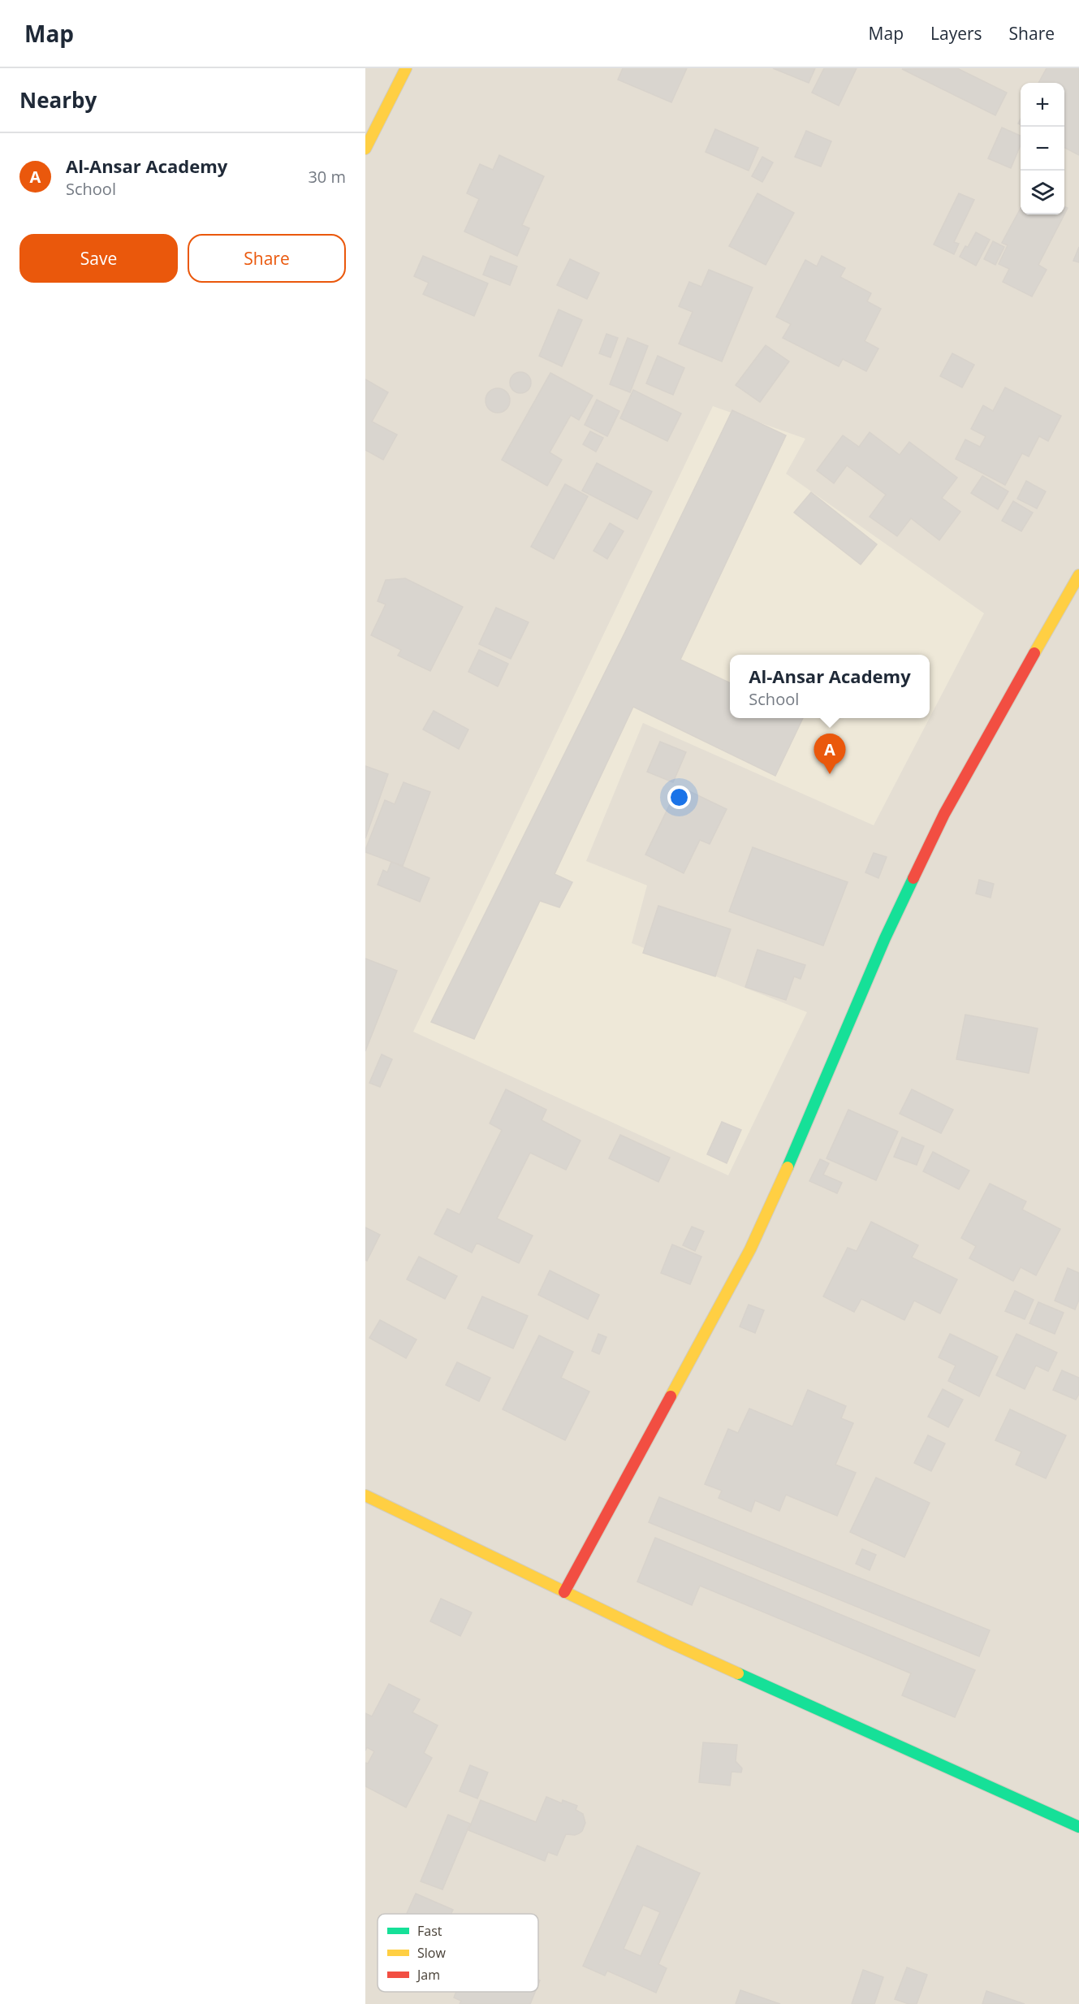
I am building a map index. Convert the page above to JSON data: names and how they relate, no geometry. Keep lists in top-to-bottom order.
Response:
{
  "legend": ["Fast", "Slow", "Jam"],
  "page": {
    "header": "Map",
    "nav": ["Map", "Layers", "Share"],
    "heading": "Nearby",
    "map_buttons": ["+", "−"],
    "list": [
      {
        "mark": "A",
        "name": "Al-Ansar Academy",
        "note": "School",
        "value": "30 m"
      }
    ],
    "buttons": ["Save", "Share"],
    "popup": ["Al-Ansar Academy", "School"],
    "pins": "A"
  }
}
